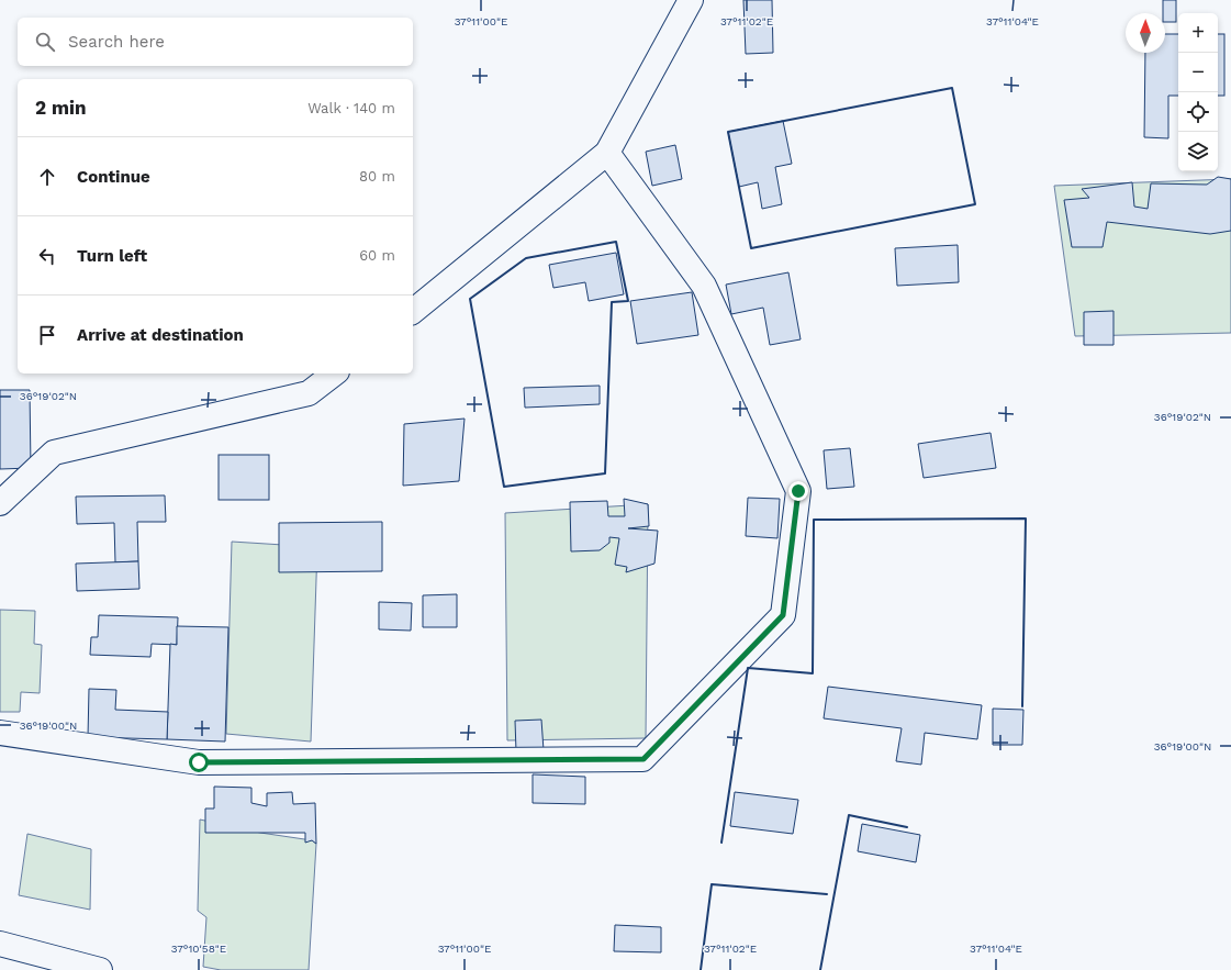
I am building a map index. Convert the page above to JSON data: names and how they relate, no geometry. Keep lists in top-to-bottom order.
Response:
{
  "north": "top",
  "page": {
    "map_buttons": ["+", "−"],
    "search": "Search here",
    "heading": ["2 min", "Walk · 140 m"],
    "list": [
      ["Continue", "80 m"],
      ["Turn left", "60 m"],
      "Arrive at destination"
    ]
  },
  "coordinates": [
    "37°11'00\"E",
    "37°11'02\"E",
    "37°11'04\"E",
    "36°19'02\"N",
    "36°19'00\"N",
    "37°10'58\"E"
  ]
}
